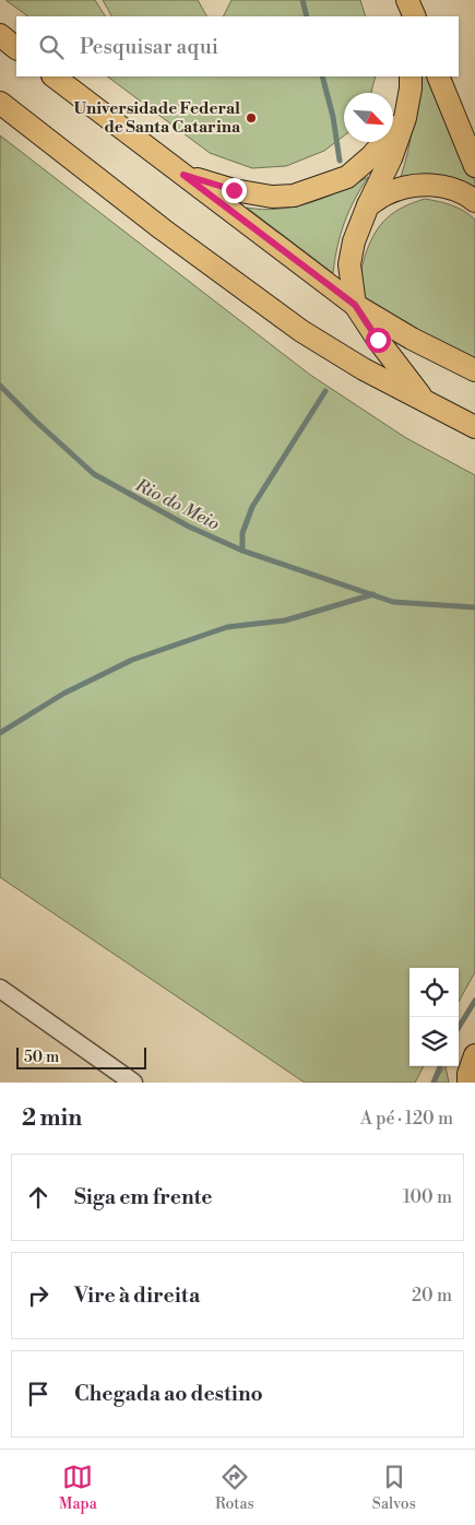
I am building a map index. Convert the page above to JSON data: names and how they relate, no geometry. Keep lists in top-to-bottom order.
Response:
{
  "water": ["Rio do Meio"],
  "places": ["Universidade Federal de Santa Catarina"],
  "scale_bar": "50 m",
  "north": "bottom right",
  "page": {
    "search": "Pesquisar aqui",
    "scale": "50 m",
    "heading": ["2 min", "A pé · 120 m"],
    "list": [
      ["Siga em frente", "100 m"],
      ["Vire à direita", "20 m"],
      "Chegada ao destino"
    ],
    "nav": ["Mapa", "Rotas", "Salvos"]
  }
}
